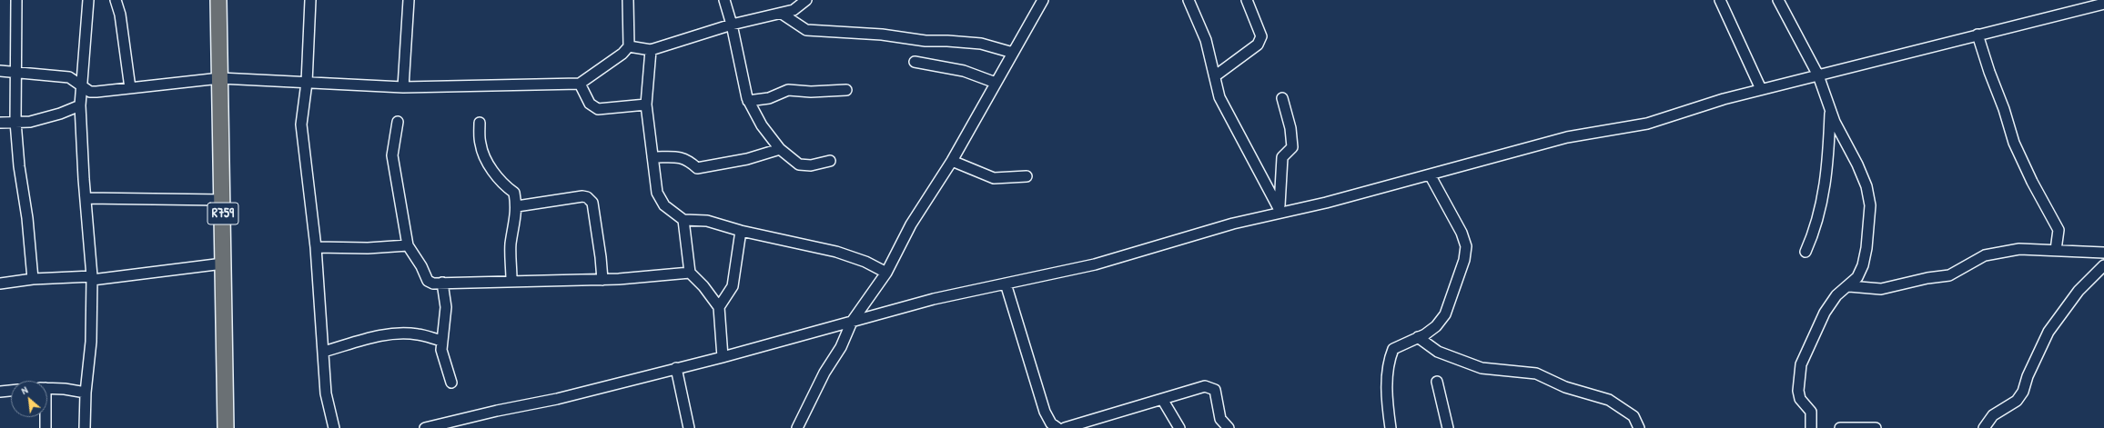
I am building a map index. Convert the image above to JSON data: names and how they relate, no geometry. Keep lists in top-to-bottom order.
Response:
{
  "streets": {
    "main road": ["R759"]
  },
  "north": "top left"
}
